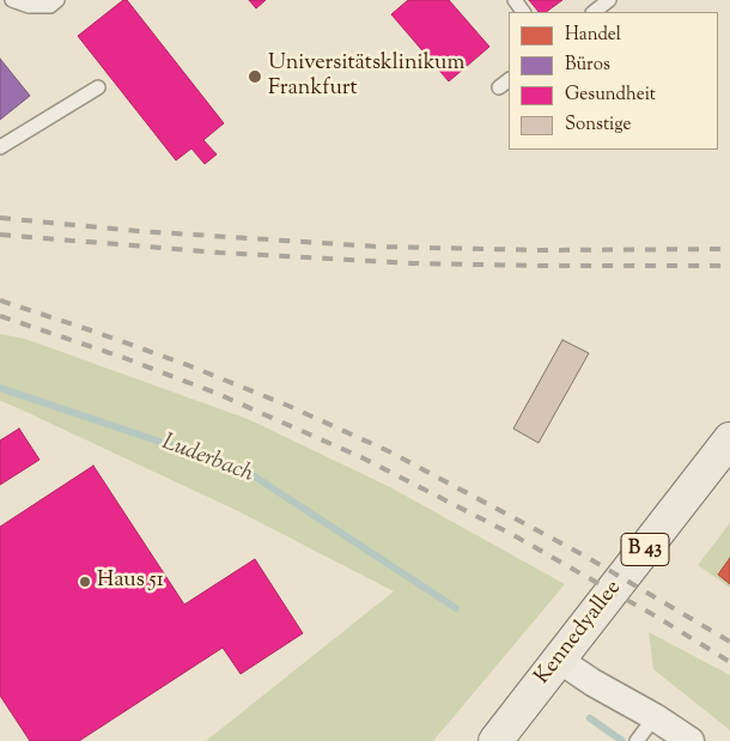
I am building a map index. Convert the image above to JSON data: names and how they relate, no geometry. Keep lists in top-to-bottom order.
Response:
{
  "streets": {
    "main road": ["B 43", "Kennedyallee"]
  },
  "water": ["Luderbach"],
  "places": ["Universitätsklinikum Frankfurt", "Haus 51"],
  "legend": [
    "Handel",
    "Büros",
    "Gesundheit",
    "Sonstige"
  ]
}
